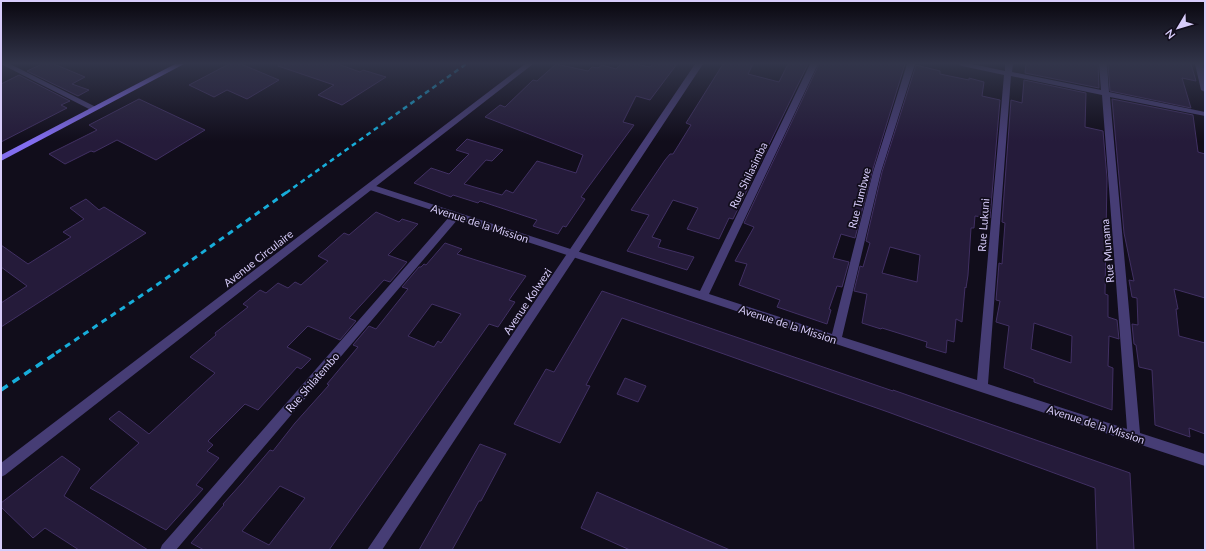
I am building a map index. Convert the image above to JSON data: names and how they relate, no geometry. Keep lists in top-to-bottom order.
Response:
{
  "streets": {
    "street": [
      "Rue Shilasimba",
      "Rue Tumbwe",
      "Avenue de la Mission",
      "Rue Lukuni",
      "Rue Munama",
      "Avenue Circulaire",
      "Avenue Kolwezi",
      "Rue Shilatembo"
    ]
  },
  "crossings": [
    ["Rue Shilasimba", "Avenue de la Mission"],
    ["Rue Tumbwe", "Avenue de la Mission"],
    ["Avenue de la Mission", "Rue Lukuni"],
    ["Avenue de la Mission", "Rue Munama"],
    ["Avenue de la Mission", "Avenue Circulaire"],
    ["Avenue de la Mission", "Avenue Kolwezi"],
    ["Avenue de la Mission", "Rue Shilatembo"]
  ],
  "north": "bottom left"
}
